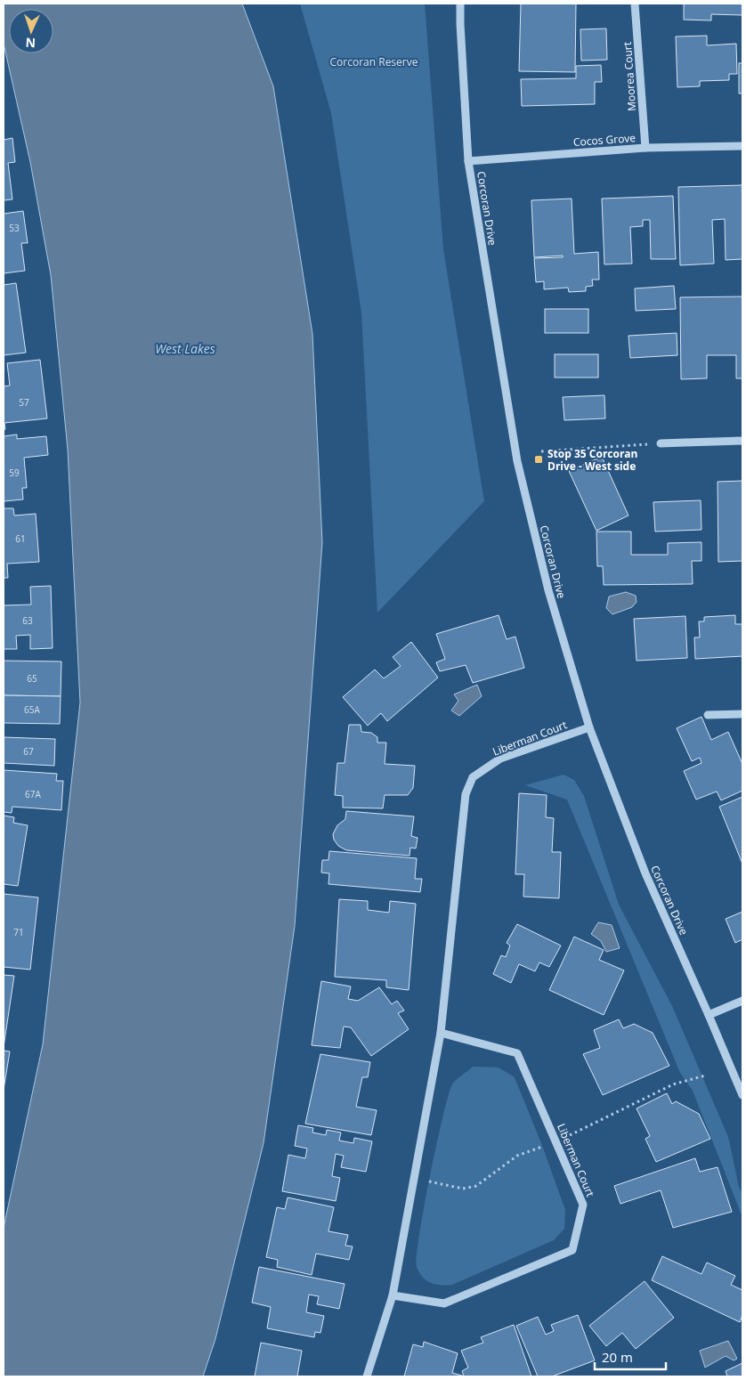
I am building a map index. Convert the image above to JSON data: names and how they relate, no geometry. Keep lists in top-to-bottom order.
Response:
{
  "streets": {
    "street": [
      "Moorea Court",
      "Cocos Grove",
      "Corcoran Drive",
      "Liberman Court"
    ]
  },
  "crossings": [
    ["Moorea Court", "Cocos Grove"],
    ["Cocos Grove", "Corcoran Drive"],
    ["Corcoran Drive", "Liberman Court"]
  ],
  "water": ["West Lakes"],
  "parks": ["Corcoran Reserve"],
  "places": {
    "transit": ["Stop 35 Corcoran Drive - West side"]
  },
  "house_numbers": [
    "53",
    "57",
    "59",
    "61",
    "63",
    "65",
    "65A",
    "67",
    "67A",
    "71"
  ],
  "scale_bar": "20 m",
  "north": "bottom"
}
